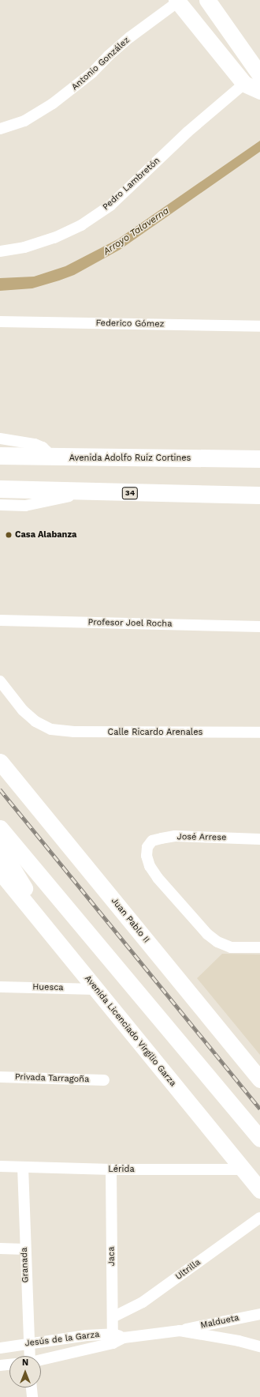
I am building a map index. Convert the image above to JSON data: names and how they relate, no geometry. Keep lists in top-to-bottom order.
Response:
{
  "streets": {
    "main road": [
      "Avenida Adolfo Ruíz Cortines",
      "34",
      "Juan Pablo II",
      "Avenida Licenciado Virgilio Garza"
    ],
    "street": [
      "Antonio González",
      "Pedro Lambretón",
      "Federico Gómez",
      "Profesor Joel Rocha",
      "Calle Ricardo Arenales",
      "José Arrese",
      "Huesca",
      "Privada Tarragoña",
      "Lérida",
      "Jaca",
      "Granada",
      "Ultrilla",
      "Maldueta",
      "Jesús de la Garza"
    ]
  },
  "crossings": [
    ["Huesca", "Avenida Licenciado Virgilio Garza"],
    ["Avenida Licenciado Virgilio Garza", "Lérida"],
    ["Lérida", "Jaca"],
    ["Lérida", "Granada"],
    ["Jaca", "Ultrilla"],
    ["Jaca", "Jesús de la Garza"],
    ["Granada", "Jesús de la Garza"],
    ["Maldueta", "Jesús de la Garza"]
  ],
  "water": ["Arroyo Talaverna"],
  "places": ["Casa Alabanza"],
  "north": "top"
}
